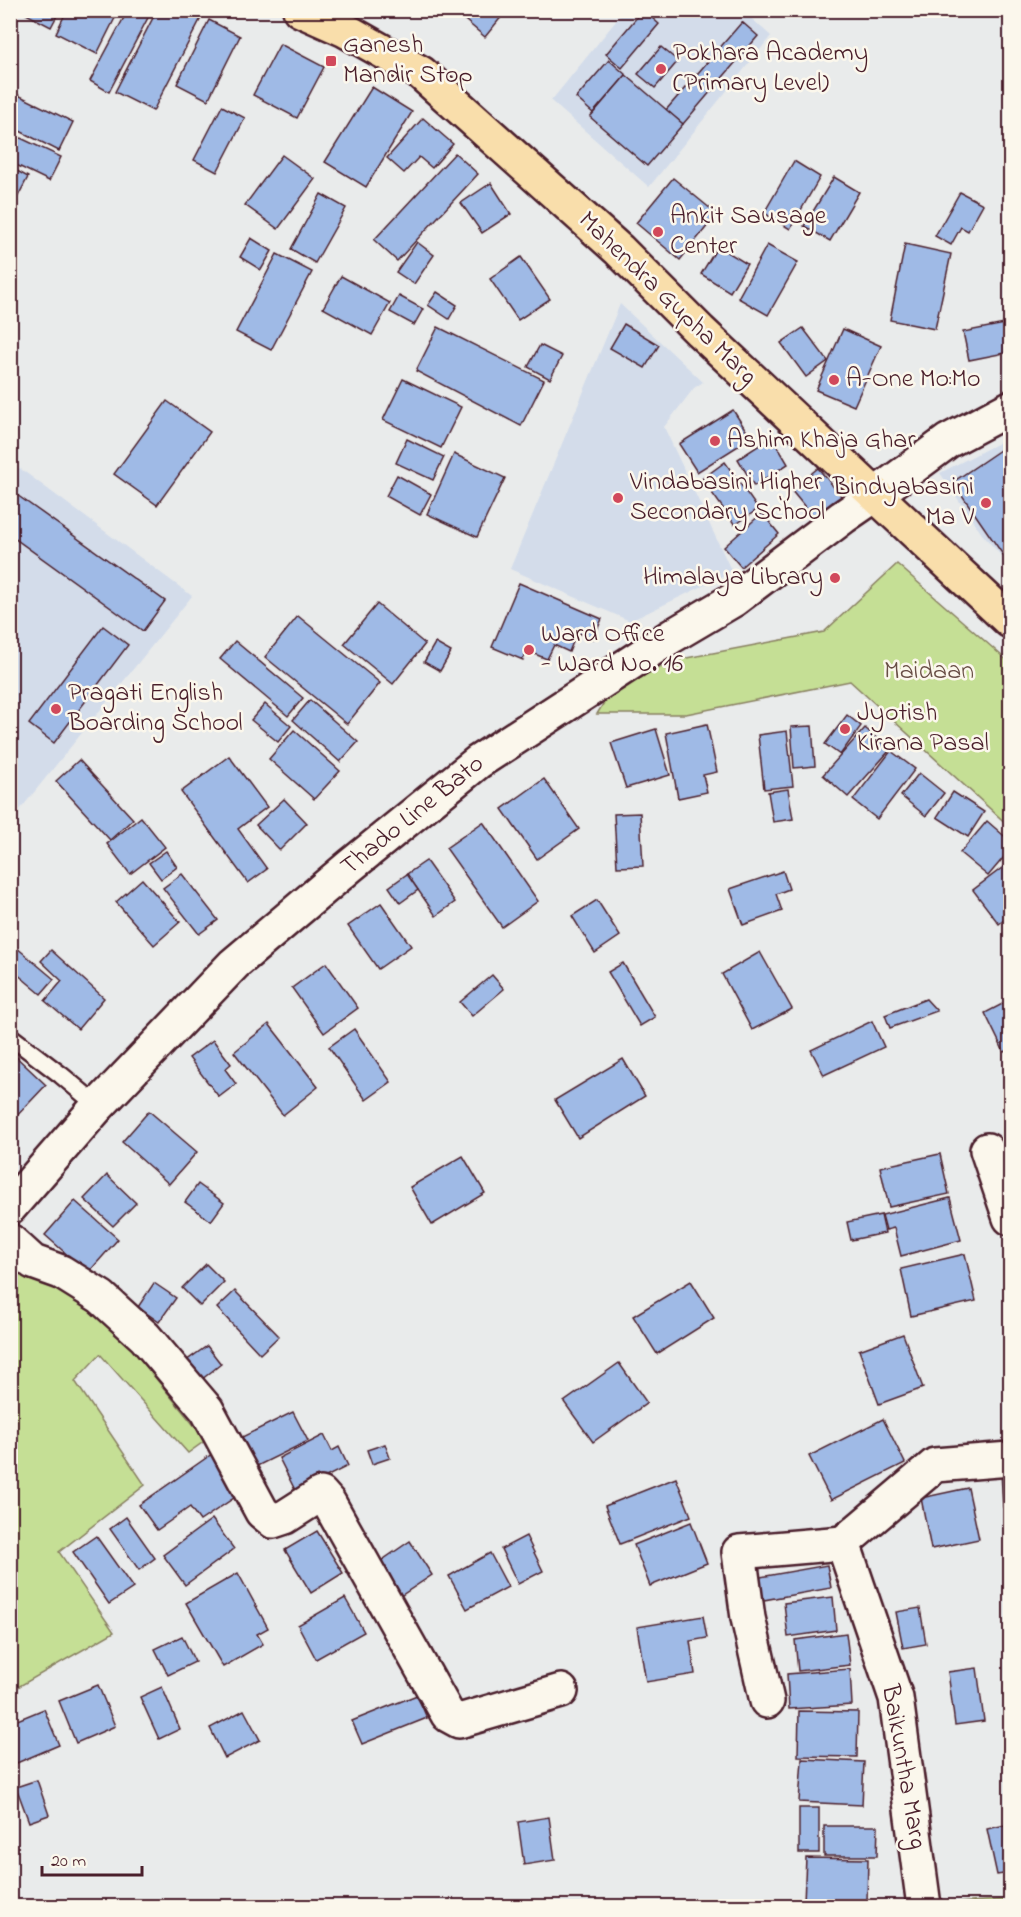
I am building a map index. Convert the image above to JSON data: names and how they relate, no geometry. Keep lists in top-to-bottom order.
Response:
{
  "streets": {
    "main road": ["Mahendra Gupha Marg"],
    "street": ["Thado Line Bato", "Baikuntha Marg"]
  },
  "crossings": [
    ["Mahendra Gupha Marg", "Thado Line Bato"]
  ],
  "parks": ["Maidaan"],
  "places": {
    "transit": ["Ganesh Mandir Stop"],
    "other": [
      "Pokhara Academy (Primary Level)",
      "Ankit Sausage Center",
      "A-One Mo:Mo",
      "Ashim Khaja Ghar",
      "Vindabasini Higher Secondary School",
      "Bindyabasini Ma V",
      "Himalaya Library",
      "Ward Office - Ward No. 16",
      "Pragati English Boarding School",
      "Jyotish Kirana Pasal"
    ]
  },
  "scale_bar": "20 m"
}
